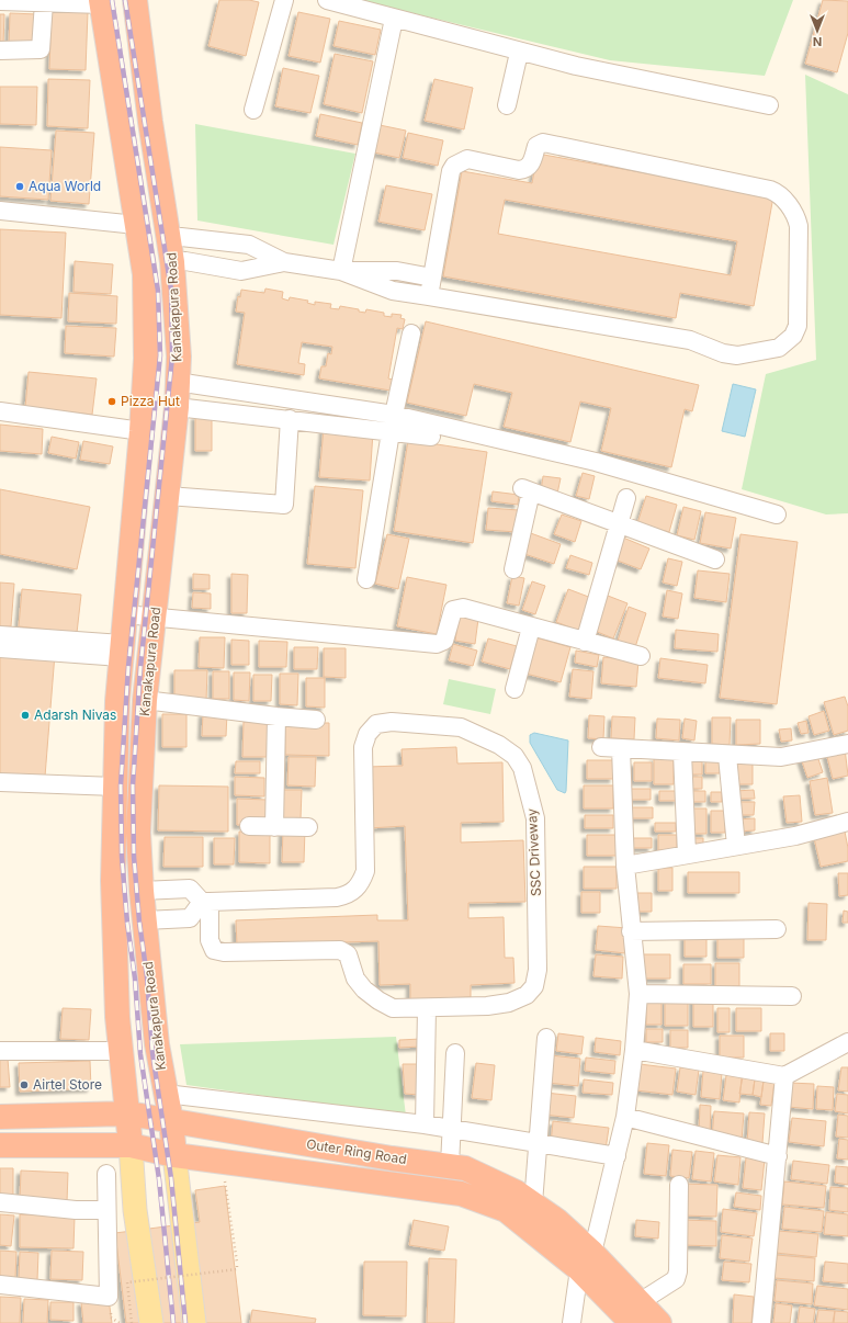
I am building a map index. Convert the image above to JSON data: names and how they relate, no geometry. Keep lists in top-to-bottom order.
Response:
{
  "streets": {
    "highway": ["Kanakapura Road", "Outer Ring Road"],
    "street": ["SSC Driveway"]
  },
  "crossings": [
    ["Kanakapura Road", "Outer Ring Road"]
  ],
  "places": [
    "Aqua World",
    "Pizza Hut",
    "Adarsh Nivas",
    "Airtel Store"
  ],
  "north": "bottom"
}
